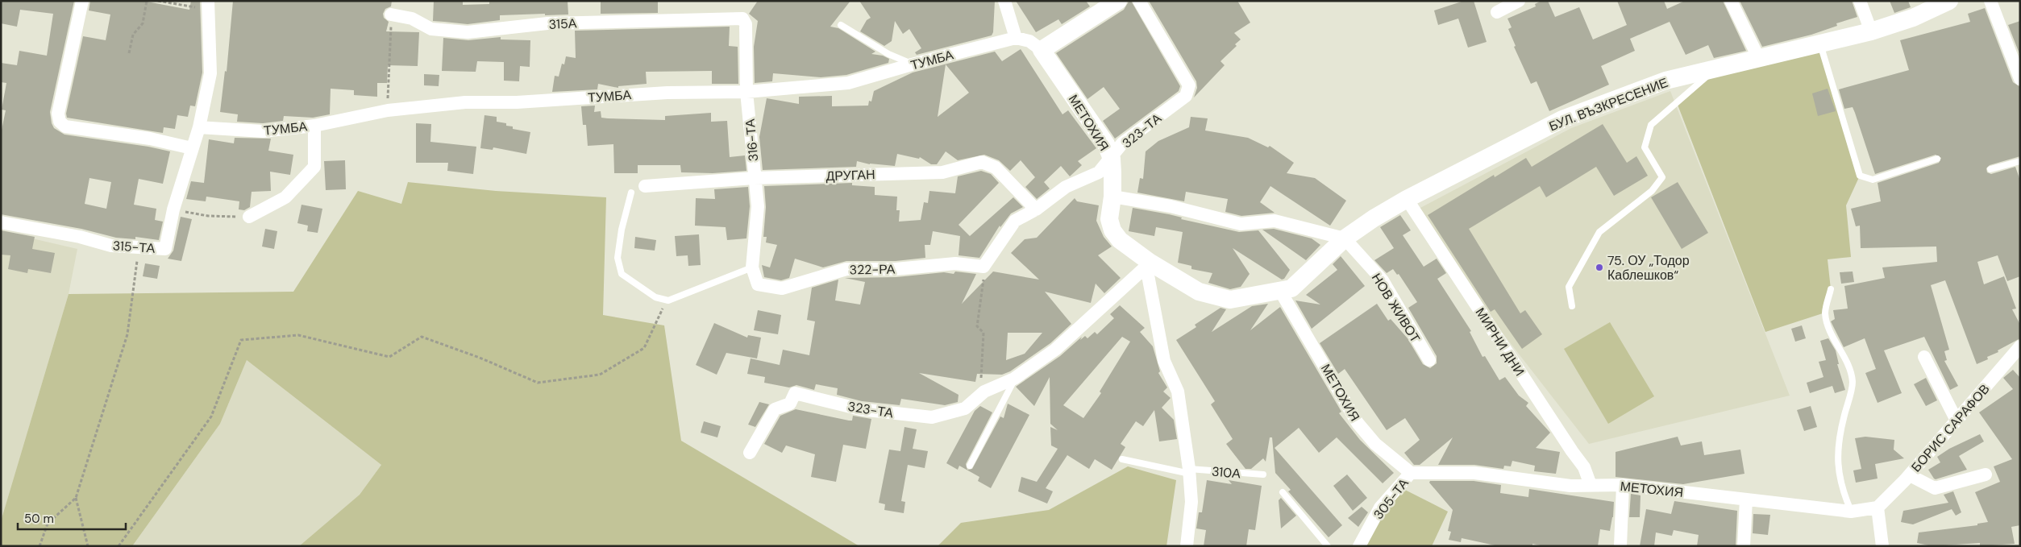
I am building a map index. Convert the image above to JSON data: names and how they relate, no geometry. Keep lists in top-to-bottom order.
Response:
{
  "streets": {
    "street": [
      "315А",
      "ТУМБА",
      "БУЛ. ВЪЗКРЕСЕНИЕ",
      "МЕТОХИЯ",
      "323-ТА",
      "316-ТА",
      "ДРУГАН",
      "315-ТА",
      "322-РА",
      "НОВ ЖИВОТ",
      "МИРНИ ДНИ",
      "БОРИС САРАФОВ",
      "305-ТА"
    ],
    "lane": ["310А"]
  },
  "crossings": [
    ["315А", "316-ТА"],
    ["ТУМБА", "МЕТОХИЯ"],
    ["ТУМБА", "316-ТА"],
    ["ТУМБА", "315-ТА"],
    ["БУЛ. ВЪЗКРЕСЕНИЕ", "МЕТОХИЯ"],
    ["БУЛ. ВЪЗКРЕСЕНИЕ", "НОВ ЖИВОТ"],
    ["БУЛ. ВЪЗКРЕСЕНИЕ", "МИРНИ ДНИ"],
    ["МЕТОХИЯ", "323-ТА"],
    ["МЕТОХИЯ", "МИРНИ ДНИ"],
    ["МЕТОХИЯ", "БОРИС САРАФОВ"],
    ["МЕТОХИЯ", "305-ТА"],
    ["323-ТА", "ДРУГАН"],
    ["323-ТА", "322-РА"],
    ["316-ТА", "ДРУГАН"],
    ["316-ТА", "322-РА"]
  ],
  "places": ["75. ОУ „Тодор Каблешков“"],
  "scale_bar": "50 m"
}
